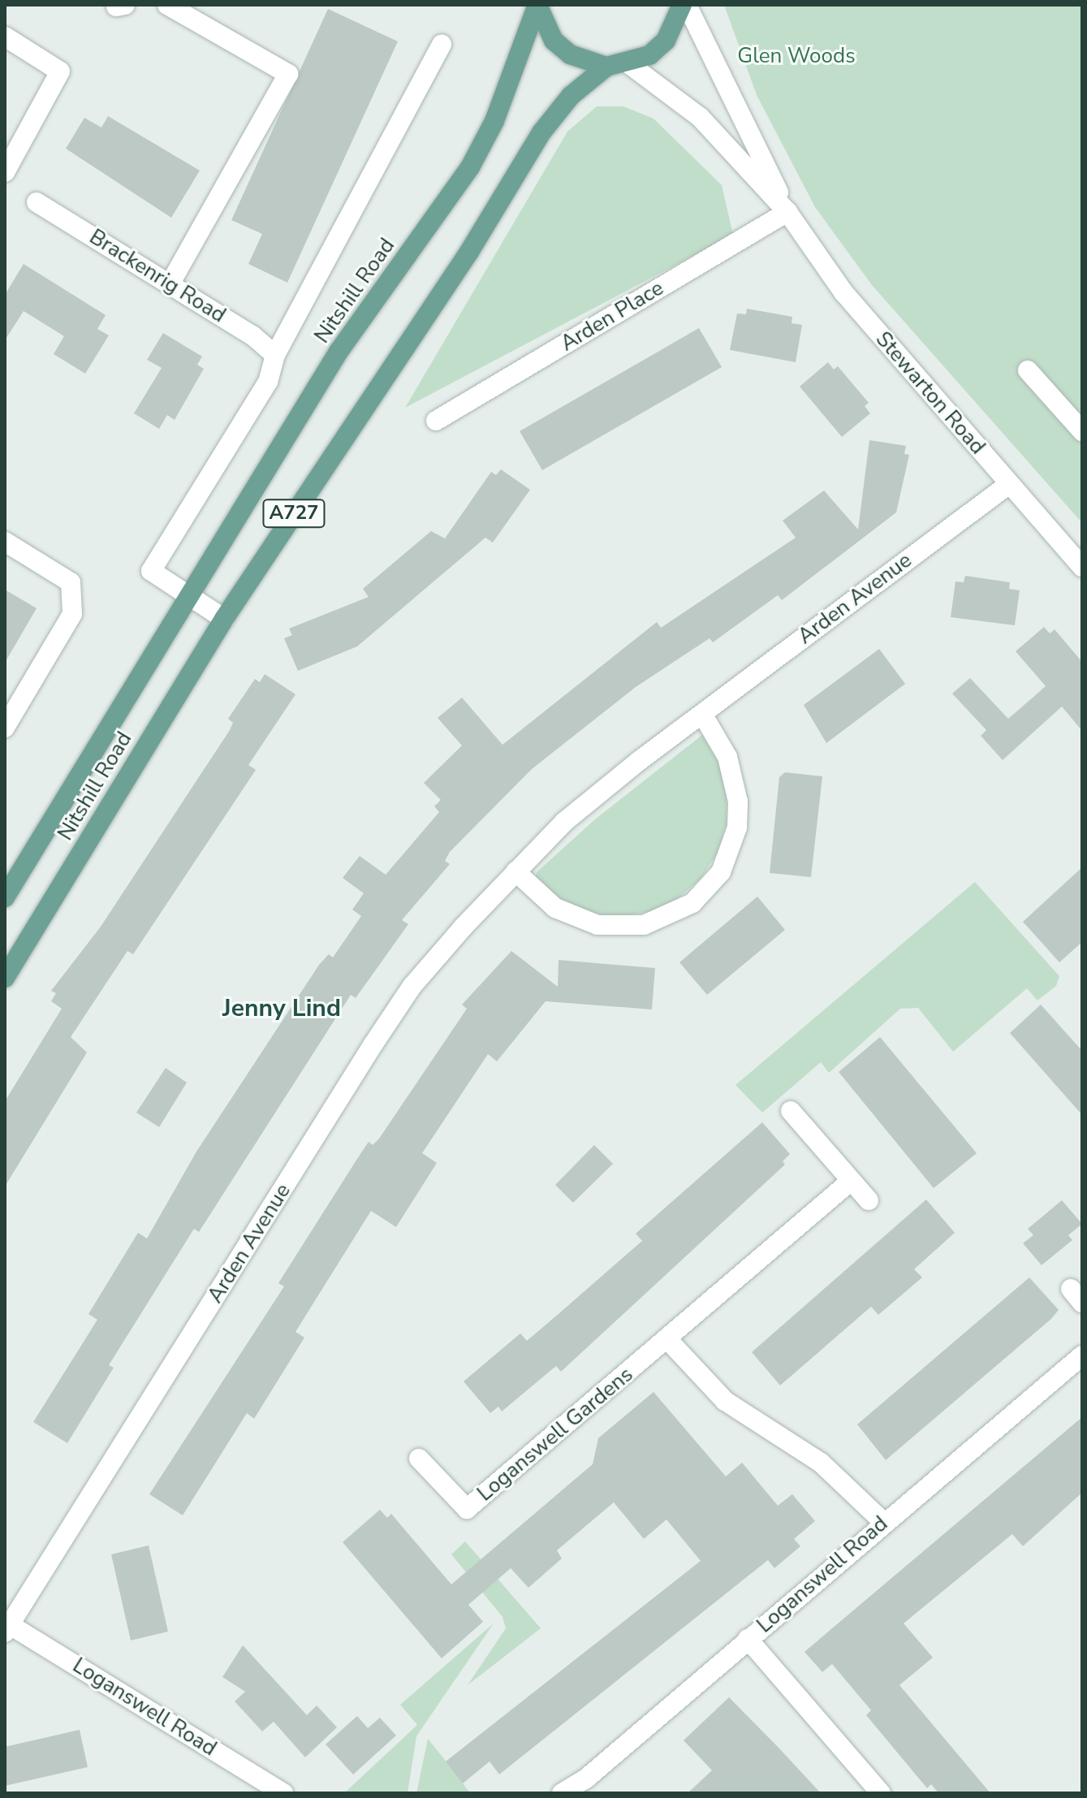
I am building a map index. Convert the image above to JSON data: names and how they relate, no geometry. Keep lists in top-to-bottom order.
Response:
{
  "streets": {
    "main road": ["Nitshill Road", "A727"],
    "street": [
      "Brackenrig Road",
      "Arden Place",
      "Stewarton Road",
      "Arden Avenue",
      "Loganswell Gardens",
      "Loganswell Road"
    ]
  },
  "crossings": [
    ["Arden Place", "Stewarton Road"],
    ["Stewarton Road", "Arden Avenue"],
    ["Arden Avenue", "Loganswell Road"]
  ],
  "districts": ["Jenny Lind"],
  "parks": ["Glen Woods"]
}
